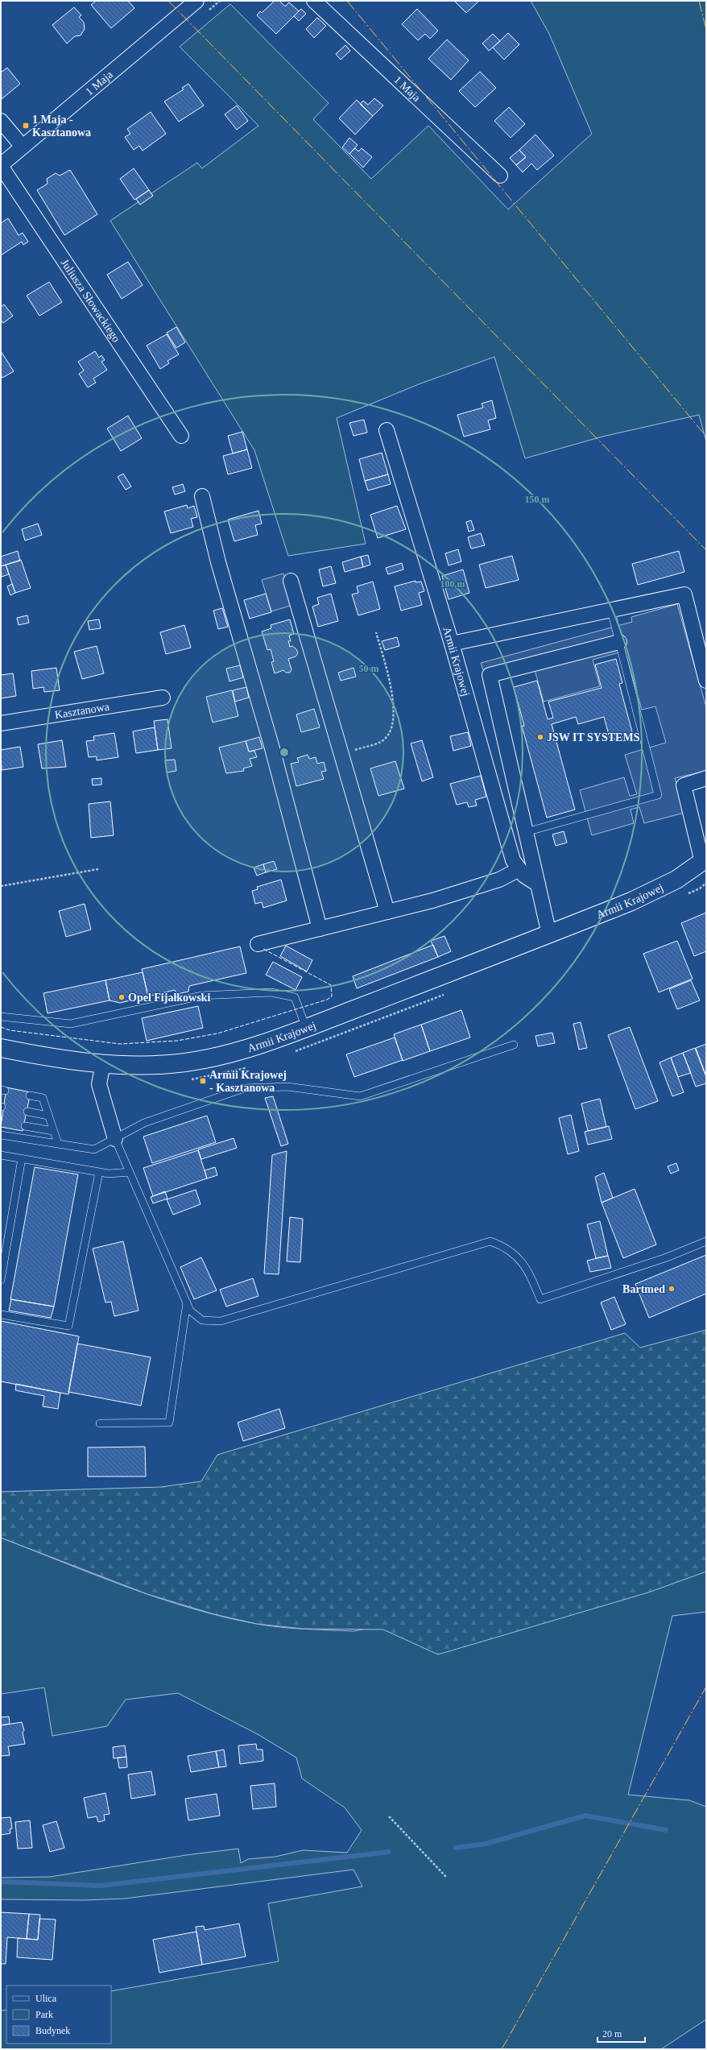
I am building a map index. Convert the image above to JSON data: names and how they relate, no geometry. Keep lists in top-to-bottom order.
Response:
{
  "streets": {
    "street": [
      "1 Maja",
      "Juliusza Słowackiego",
      "Armii Krajowej",
      "Kasztanowa"
    ]
  },
  "crossings": [
    ["1 Maja", "Juliusza Słowackiego"]
  ],
  "places": {
    "transit": ["1 Maja - Kasztanowa", "Armii Krajowej - Kasztanowa"],
    "other": ["JSW IT SYSTEMS", "Opel Fijałkowski", "Bartmed"]
  },
  "legend": ["Ulica", "Park", "Budynek"],
  "scale_bar": "20 m",
  "rings": ["150 m", "100 m", "50 m"]
}
